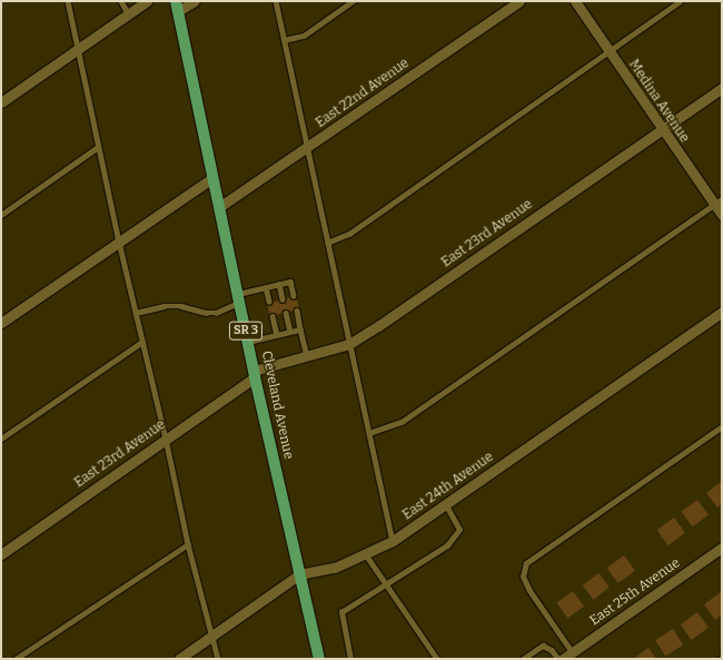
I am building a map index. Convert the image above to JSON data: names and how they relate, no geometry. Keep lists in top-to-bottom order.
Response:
{
  "streets": {
    "main road": ["SR 3", "Cleveland Avenue"],
    "street": [
      "East 22nd Avenue",
      "Medina Avenue",
      "East 23rd Avenue",
      "East 24th Avenue",
      "East 25th Avenue"
    ]
  },
  "crossings": [
    ["East 22nd Avenue", "Cleveland Avenue"],
    ["Medina Avenue", "East 23rd Avenue"],
    ["East 23rd Avenue", "Cleveland Avenue"],
    ["Cleveland Avenue", "East 24th Avenue"]
  ]
}
